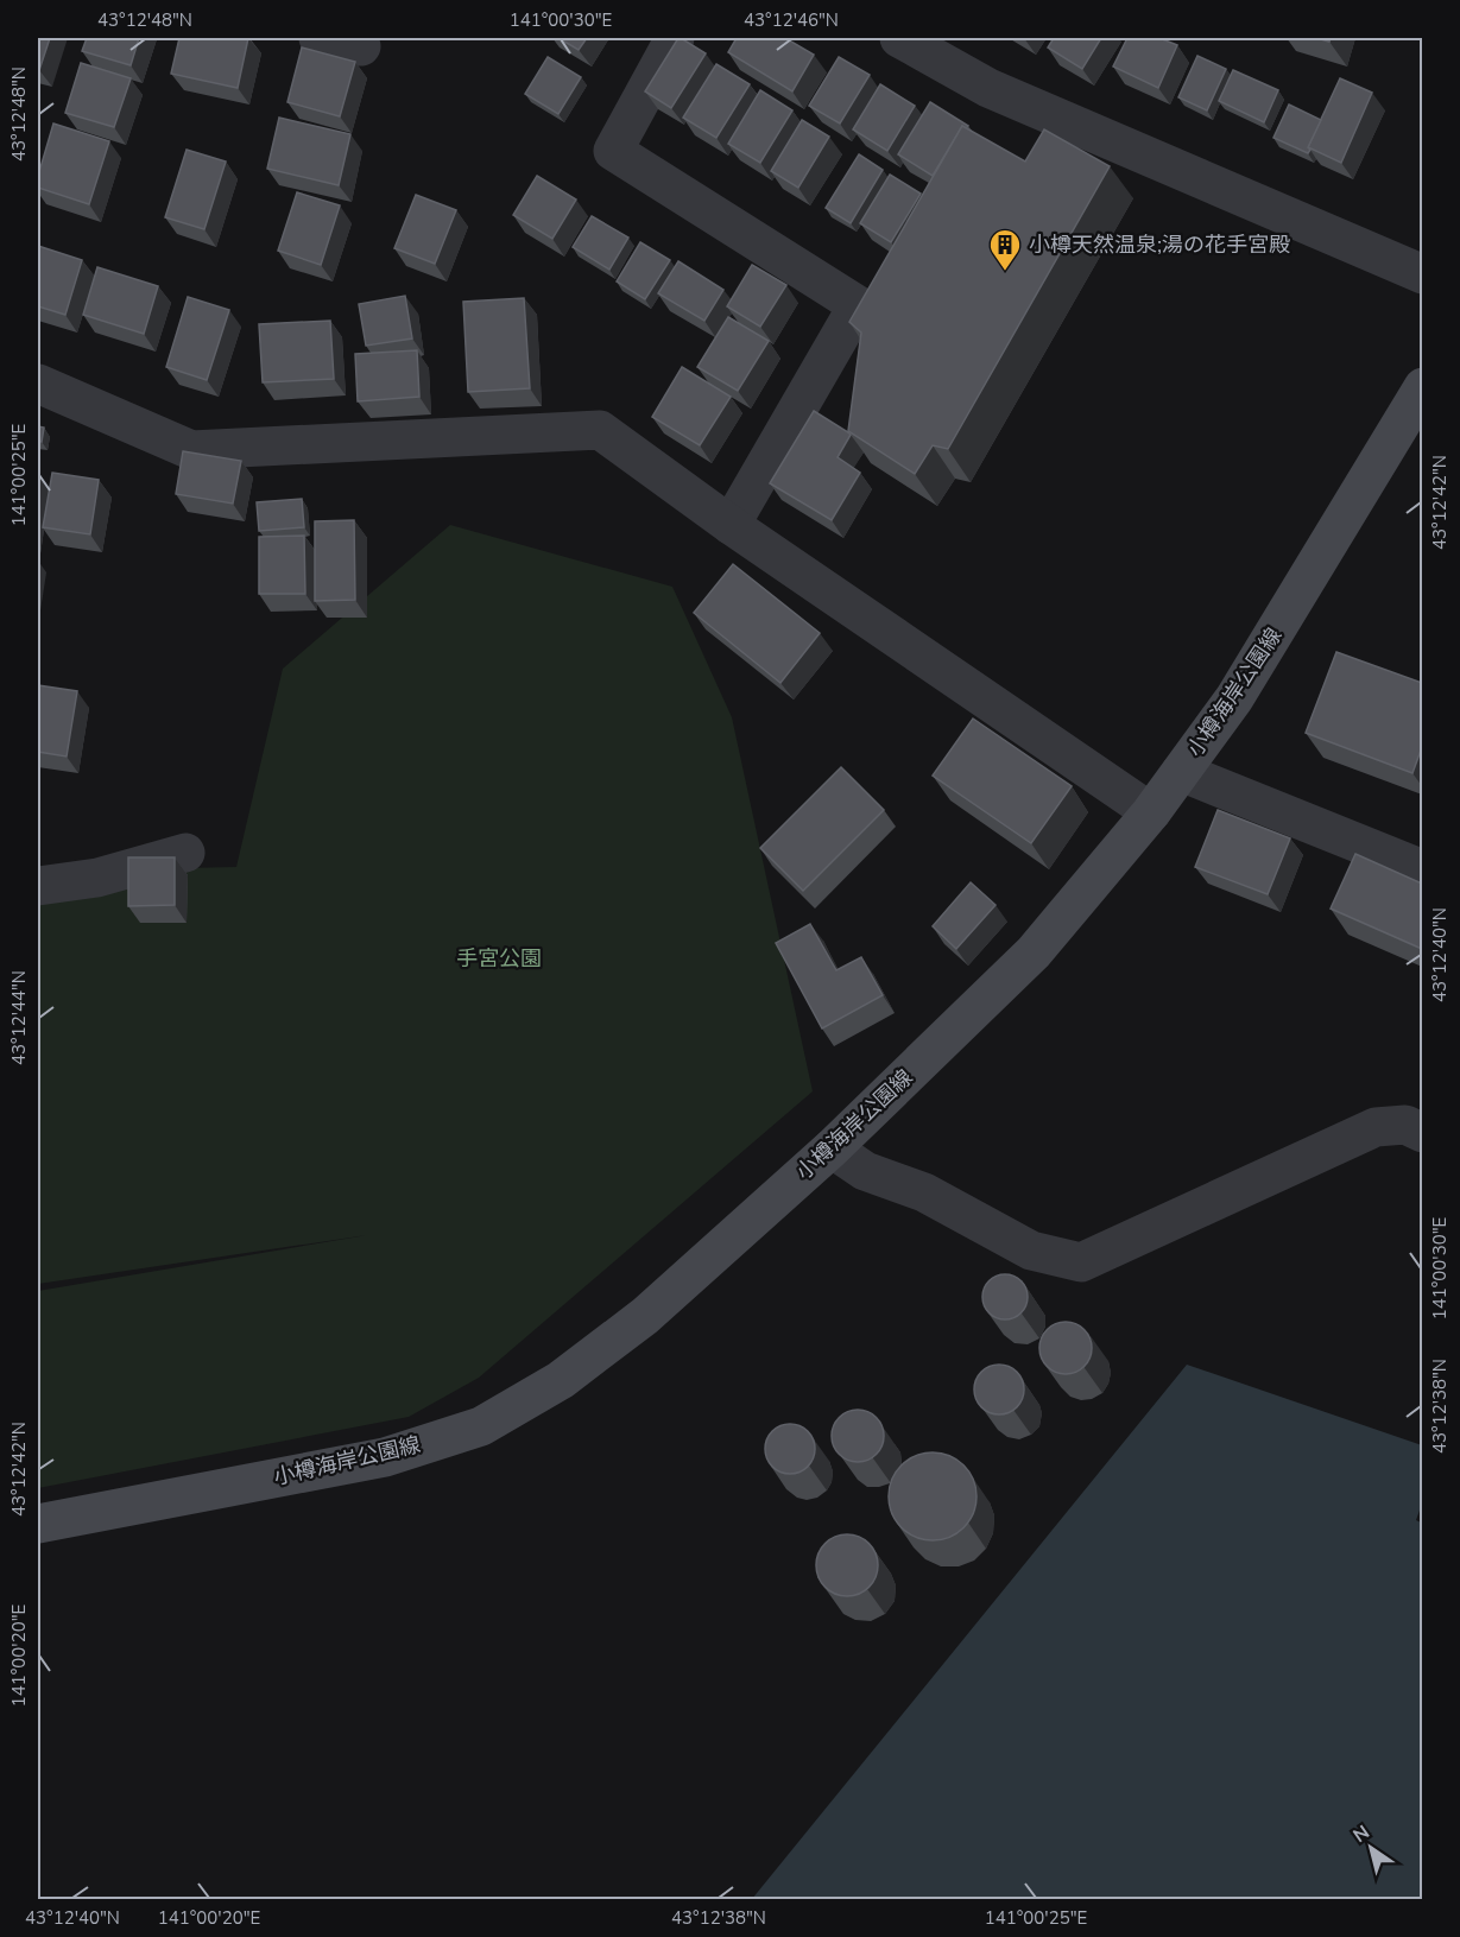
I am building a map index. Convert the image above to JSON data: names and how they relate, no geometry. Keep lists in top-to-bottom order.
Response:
{
  "streets": {
    "main road": ["小樽海岸公園線"]
  },
  "parks": ["手宮公園"],
  "places": {
    "building": ["小樽天然温泉;湯の花手宮殿"]
  },
  "north": "top left",
  "coordinates": [
    "43°12'48\"N",
    "141°00'30\"E",
    "43°12'46\"N",
    "141°00'25\"E",
    "43°12'42\"N",
    "43°12'40\"N",
    "43°12'44\"N",
    "43°12'38\"N",
    "141°00'20\"E"
  ]
}
